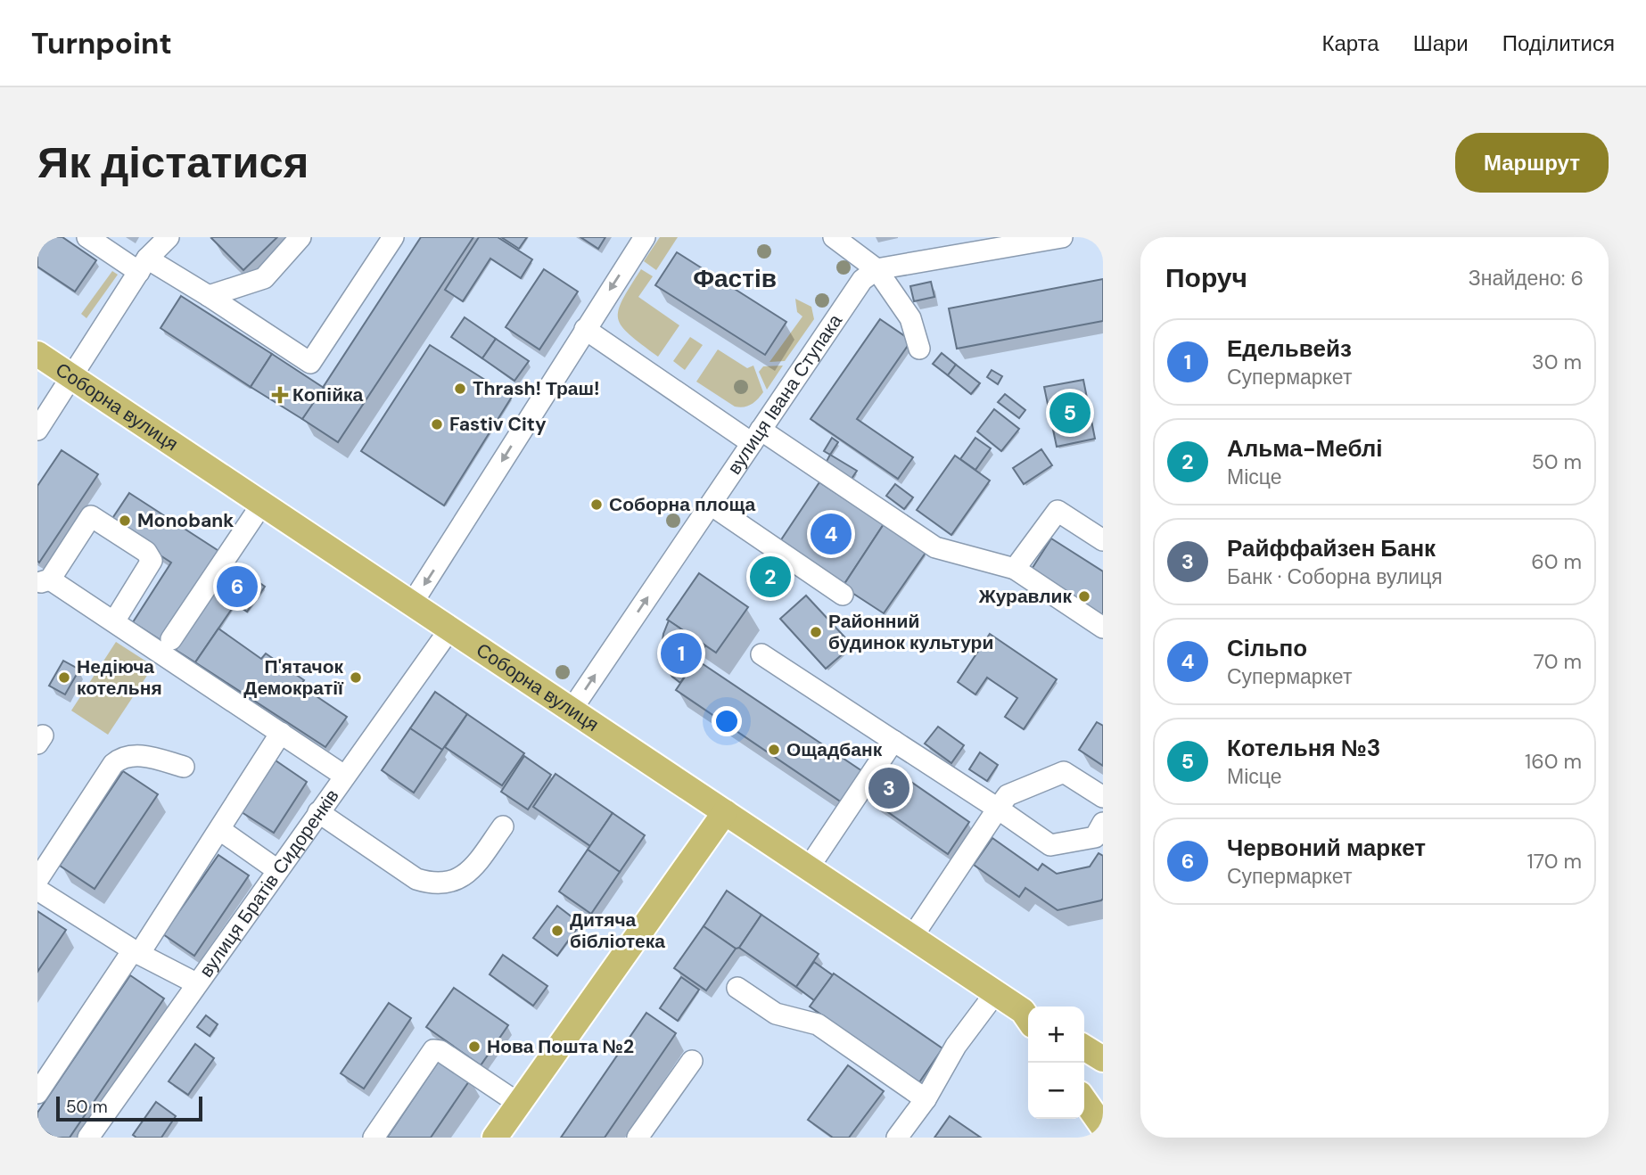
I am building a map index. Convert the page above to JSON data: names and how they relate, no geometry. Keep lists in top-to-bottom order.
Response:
{
  "streets": {
    "main road": ["Соборна вулиця"],
    "street": ["вулиця Івана Ступака", "вулиця Братів Сидоренків"]
  },
  "crossings": [
    ["вулиця Івана Ступака", "Соборна вулиця"],
    ["Соборна вулиця", "вулиця Братів Сидоренків"]
  ],
  "one_way": ["вулиця Івана Ступака"],
  "districts": ["Фастів"],
  "places": {
    "other": [
      "Thrash! Траш!",
      "Fastiv City",
      "Соборна площа",
      "Monobank",
      "Журавлик",
      "Районний будинок культури",
      "Недіюча котельня",
      "П'ятачок Демократії",
      "Ощадбанк",
      "Дитяча бібліотека",
      "Нова Пошта №2"
    ],
    "health": ["Копійка"]
  },
  "scale_bar": "50 m",
  "page": {
    "header": "Turnpoint",
    "nav": ["Карта", "Шари", "Поділитися"],
    "buttons": "Маршрут",
    "title": "Як дістатися",
    "heading": ["Поруч", "Знайдено: 6"],
    "list": [
      {
        "mark": "1",
        "name": "Едельвейз",
        "note": "Супермаркет",
        "value": "30 m"
      },
      {
        "mark": "2",
        "name": "Альма-Меблі",
        "note": "Місце",
        "value": "50 m"
      },
      {
        "mark": "3",
        "name": "Райффайзен Банк",
        "note": "Банк · Соборна вулиця",
        "value": "60 m"
      },
      {
        "mark": "4",
        "name": "Сільпо",
        "note": "Супермаркет",
        "value": "70 m"
      },
      {
        "mark": "5",
        "name": "Котельня №3",
        "note": "Місце",
        "value": "160 m"
      },
      {
        "mark": "6",
        "name": "Червоний маркет",
        "note": "Супермаркет",
        "value": "170 m"
      }
    ],
    "pins": [
      "5",
      "4",
      "2",
      "6",
      "1",
      "3"
    ],
    "map_buttons": ["+", "−"],
    "scale": "50 m"
  }
}
